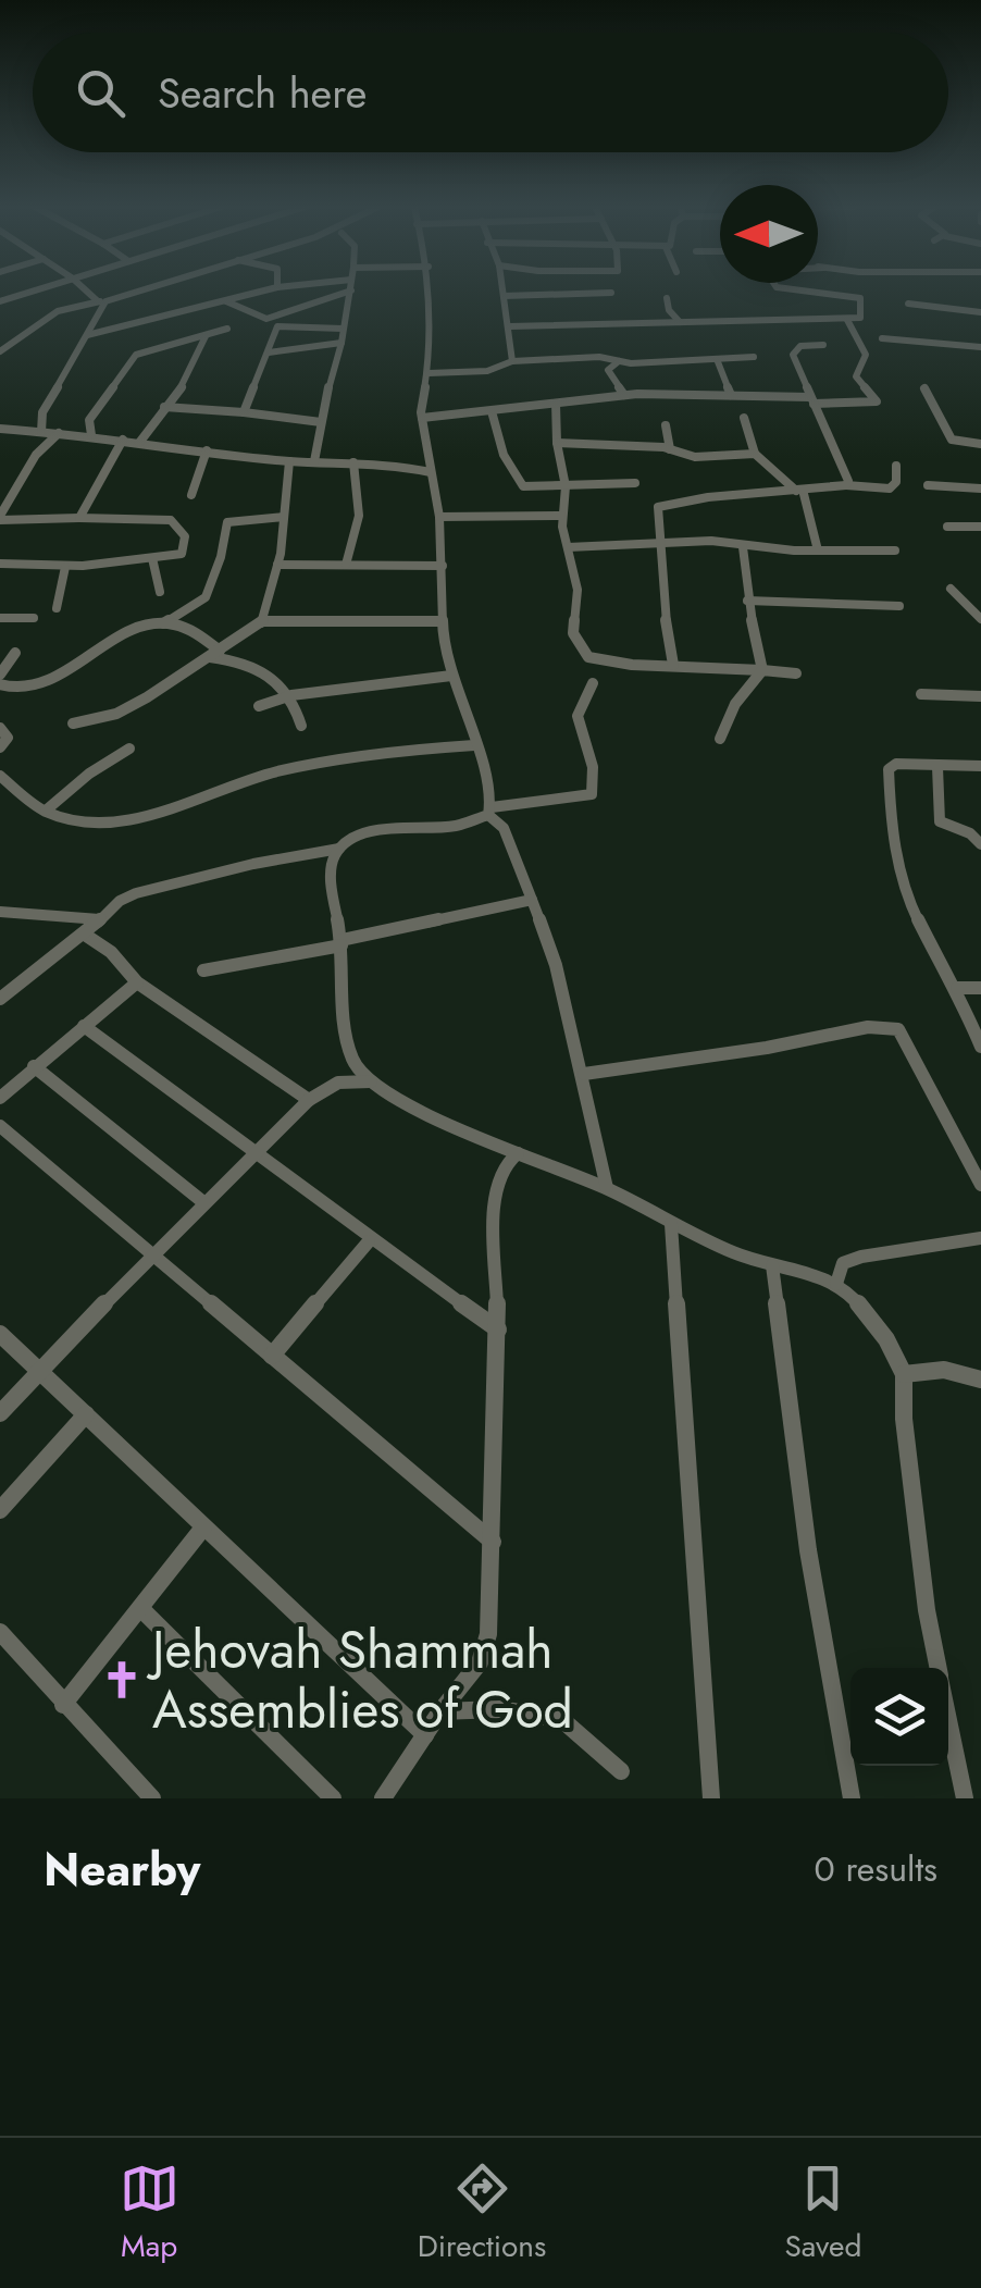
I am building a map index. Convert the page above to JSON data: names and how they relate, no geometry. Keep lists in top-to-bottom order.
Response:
{
  "places": {
    "church": ["Jehovah Shammah Assemblies of God"]
  },
  "north": "left",
  "page": {
    "search": "Search here",
    "heading": ["Nearby", "0 results"],
    "nav": ["Map", "Directions", "Saved"]
  }
}
